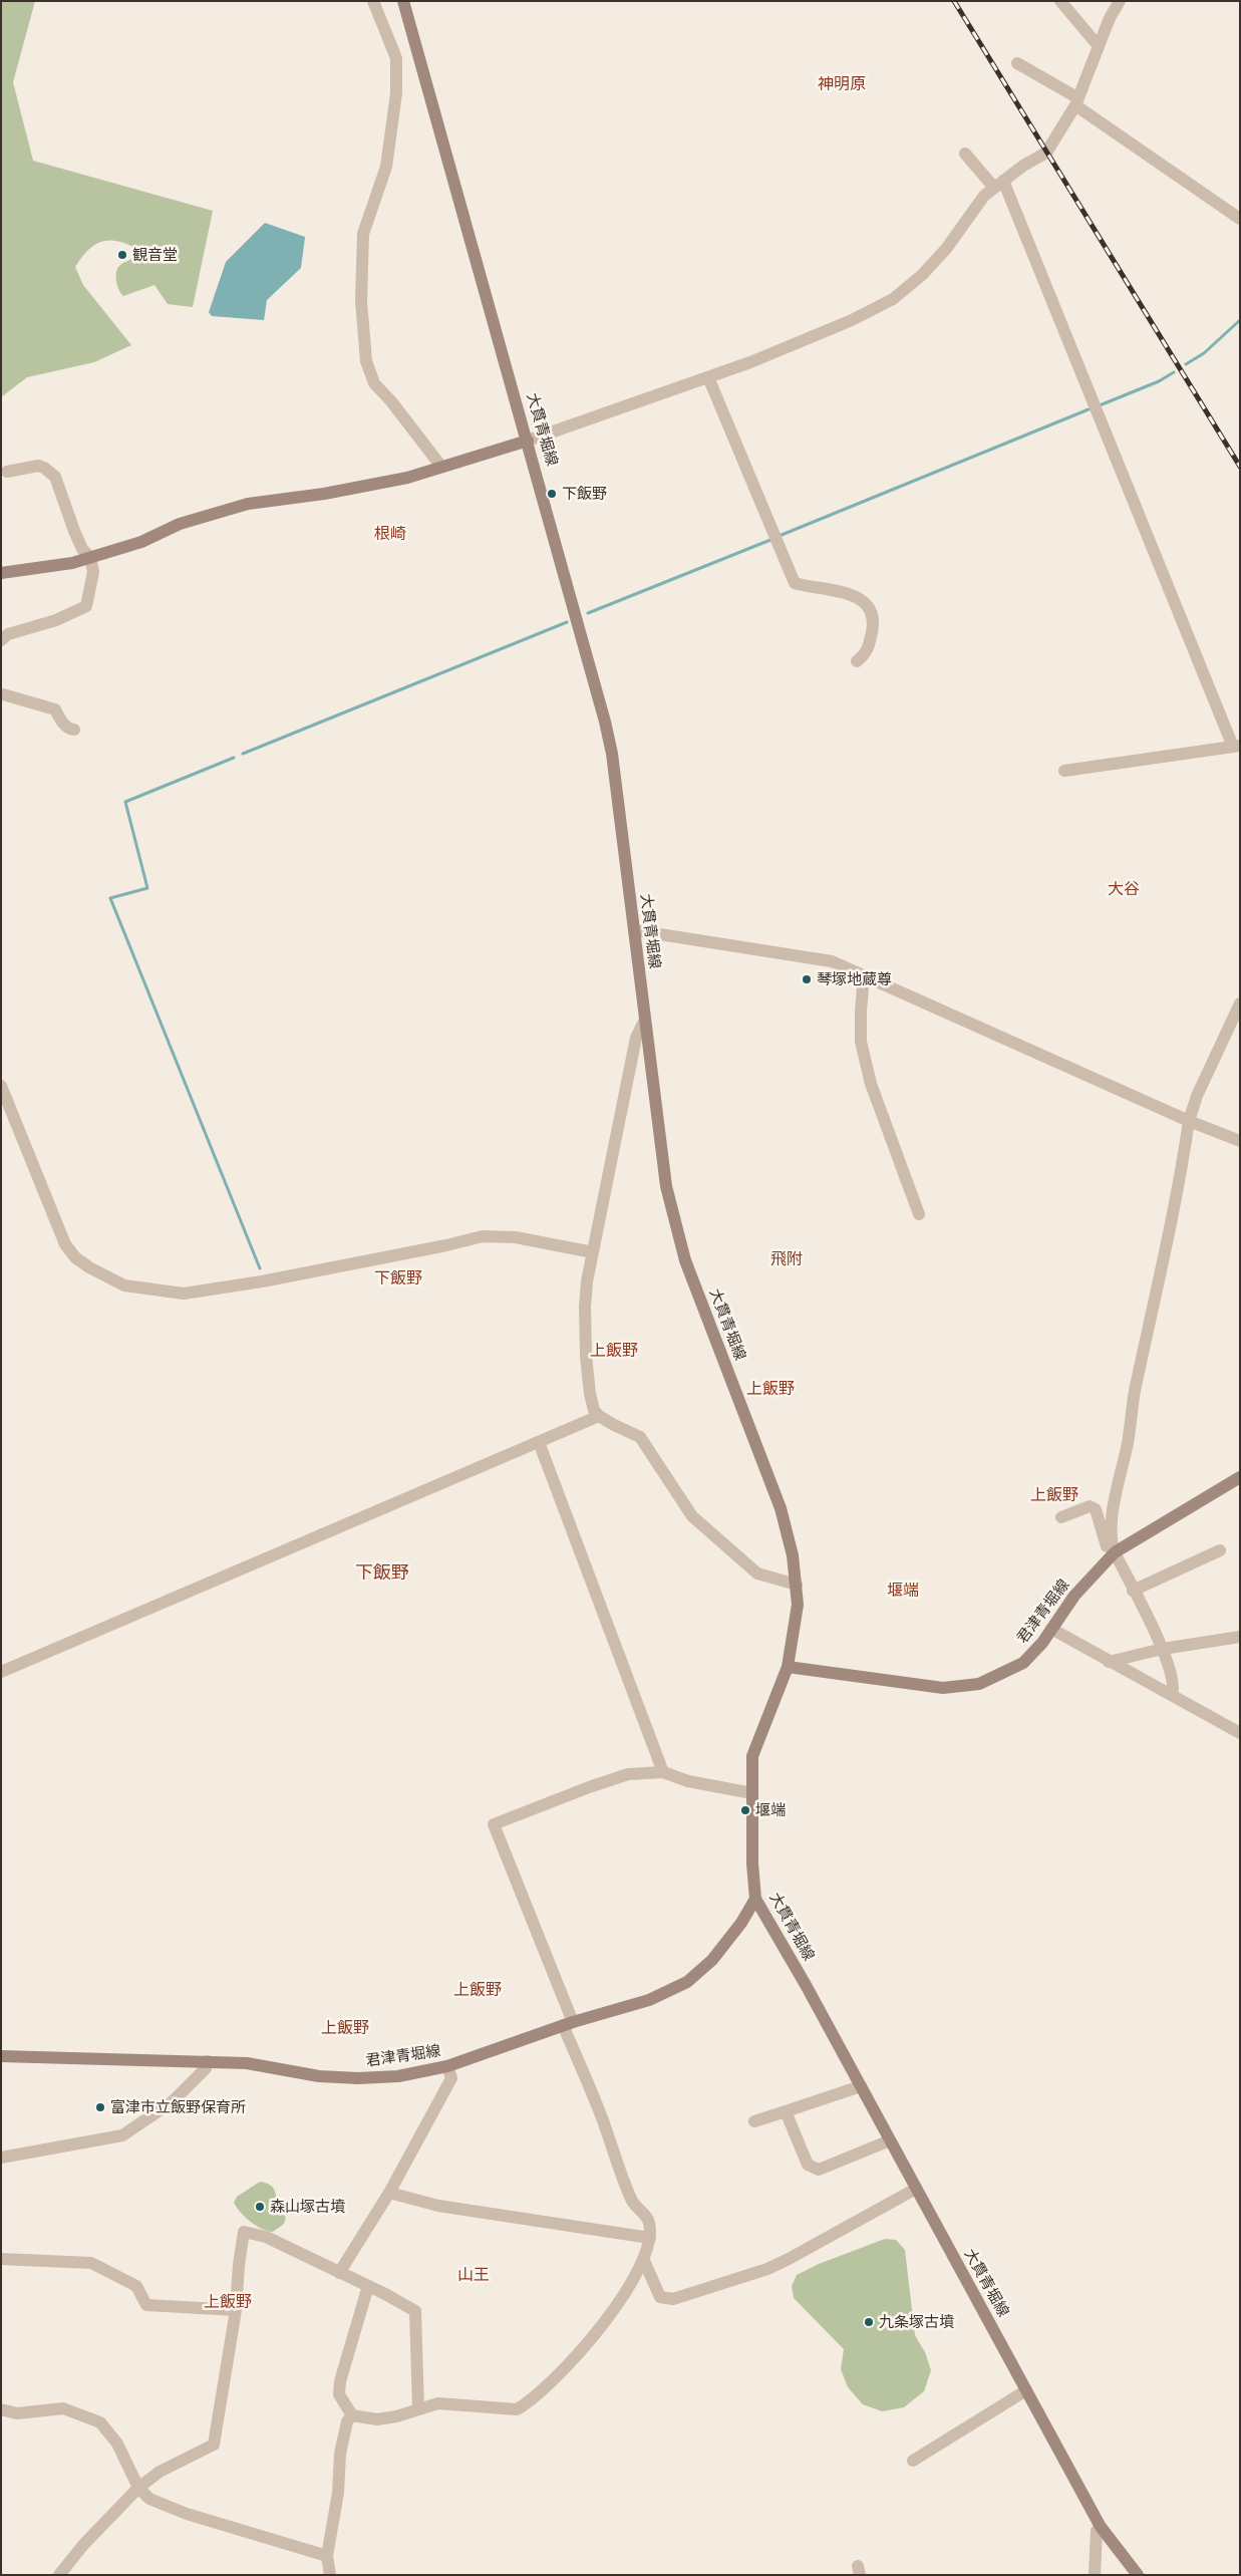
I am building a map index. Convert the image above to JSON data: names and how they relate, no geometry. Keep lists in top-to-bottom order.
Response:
{
  "streets": {
    "main road": ["大貫青堀線", "君津青堀線"]
  },
  "crossings": [
    ["大貫青堀線", "君津青堀線"]
  ],
  "districts": [
    "神明原",
    "根崎",
    "大谷",
    "飛附",
    "下飯野",
    "上飯野",
    "上飯野",
    "上飯野",
    "下飯野",
    "堰端",
    "上飯野",
    "上飯野",
    "山王",
    "上飯野"
  ],
  "places": [
    "観音堂",
    "下飯野",
    "琴塚地蔵尊",
    "堰端",
    "富津市立飯野保育所",
    "森山塚古墳",
    "九条塚古墳"
  ]
}
